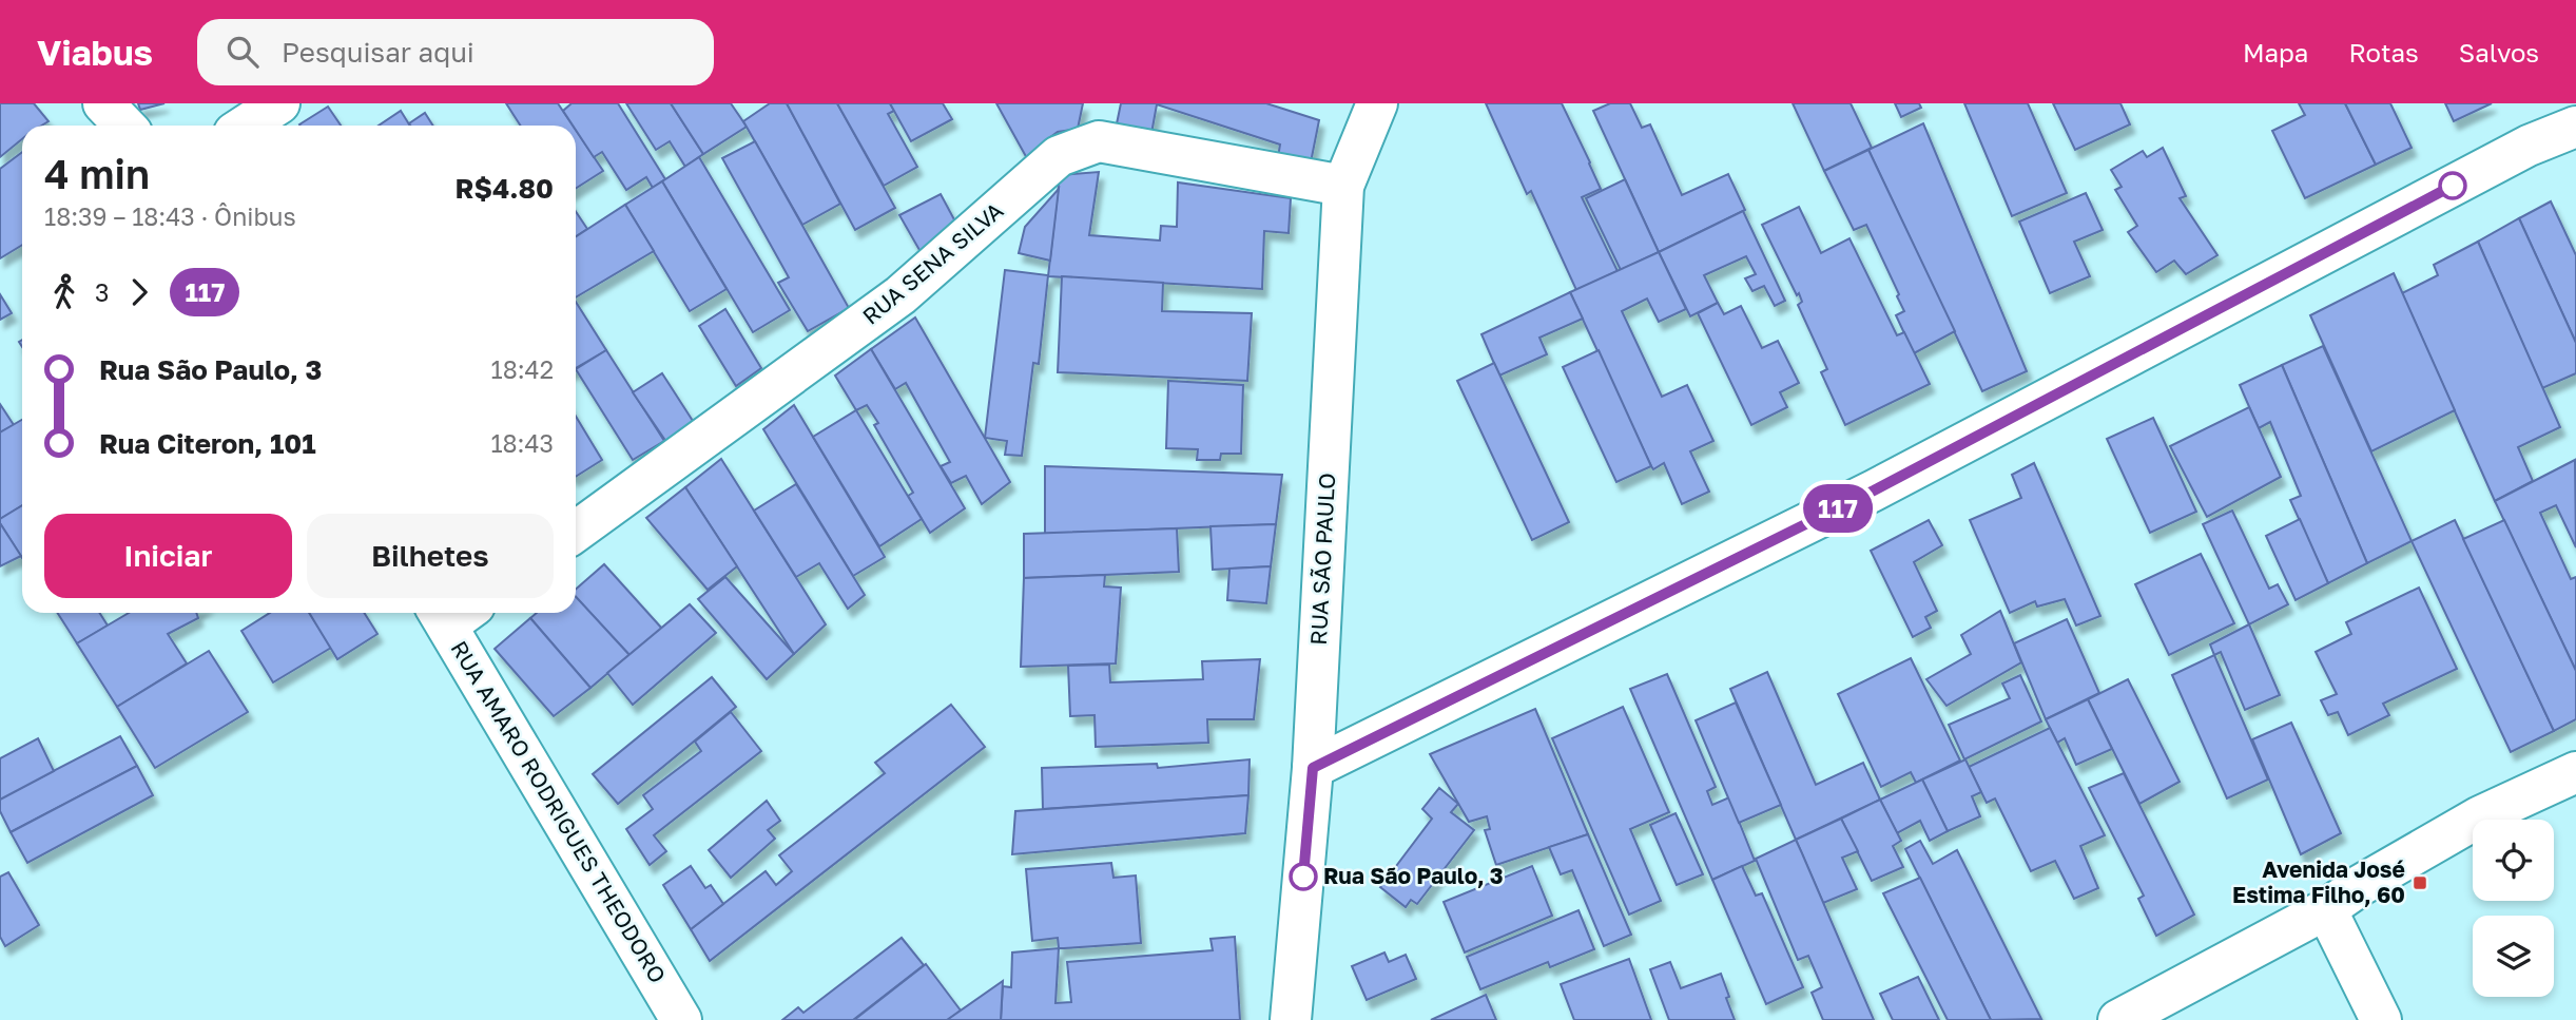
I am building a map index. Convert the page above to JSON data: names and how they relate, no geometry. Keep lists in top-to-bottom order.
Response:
{
  "streets": {
    "street": ["RUA SENA SILVA", "RUA SÃO PAULO", "RUA AMARO RODRIGUES THEODORO"]
  },
  "crossings": [
    ["RUA SENA SILVA", "RUA SÃO PAULO"]
  ],
  "places": {
    "other": ["Rua São Paulo, 3"],
    "transit": ["Avenida José Estima Filho, 60"]
  },
  "lines": ["bus line 117"],
  "page": {
    "header": "Viabus",
    "search": "Pesquisar aqui",
    "nav": ["Mapa", "Rotas", "Salvos"],
    "on_map": "117",
    "heading": ["4 min", "18:39 – 18:43 · Ônibus", "R$4.80"],
    "legs": ["3", "117"],
    "list": [
      {
        "name": "Rua São Paulo, 3",
        "value": "18:42"
      },
      {
        "name": "Rua Citeron, 101",
        "value": "18:43"
      }
    ],
    "buttons": ["Iniciar", "Bilhetes"]
  }
}
